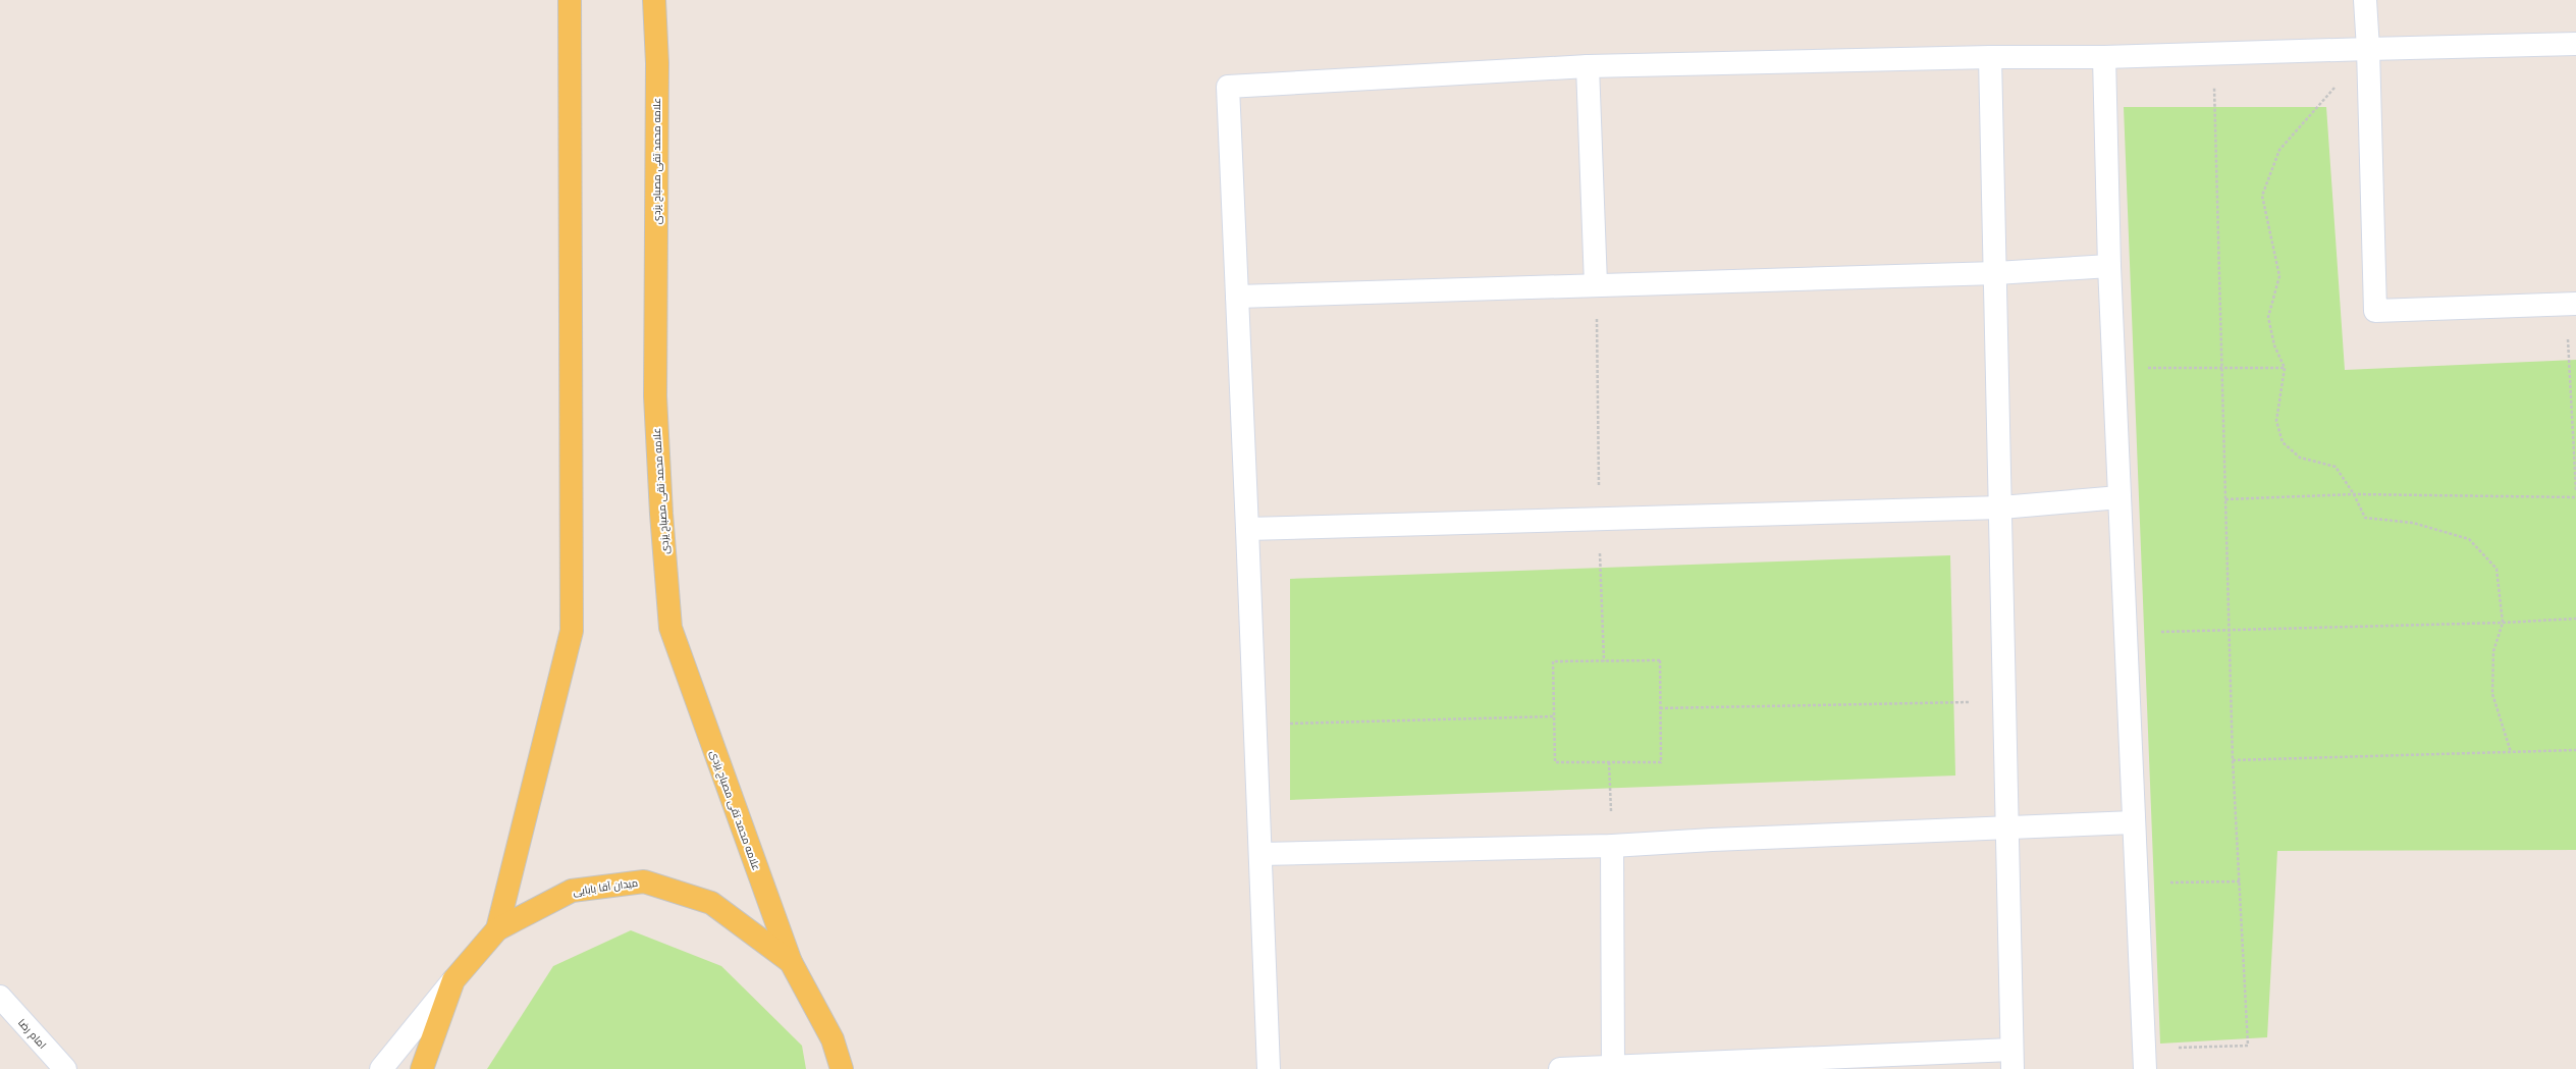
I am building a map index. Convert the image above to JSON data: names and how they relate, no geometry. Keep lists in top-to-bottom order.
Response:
{
  "streets": {
    "main road": ["علامه محمد تقی مصباح یزدی", "میدان آقا بابایی"],
    "street": ["امام رضا"]
  },
  "crossings": [
    ["علامه محمد تقی مصباح یزدی", "میدان آقا بابایی"]
  ]
}
